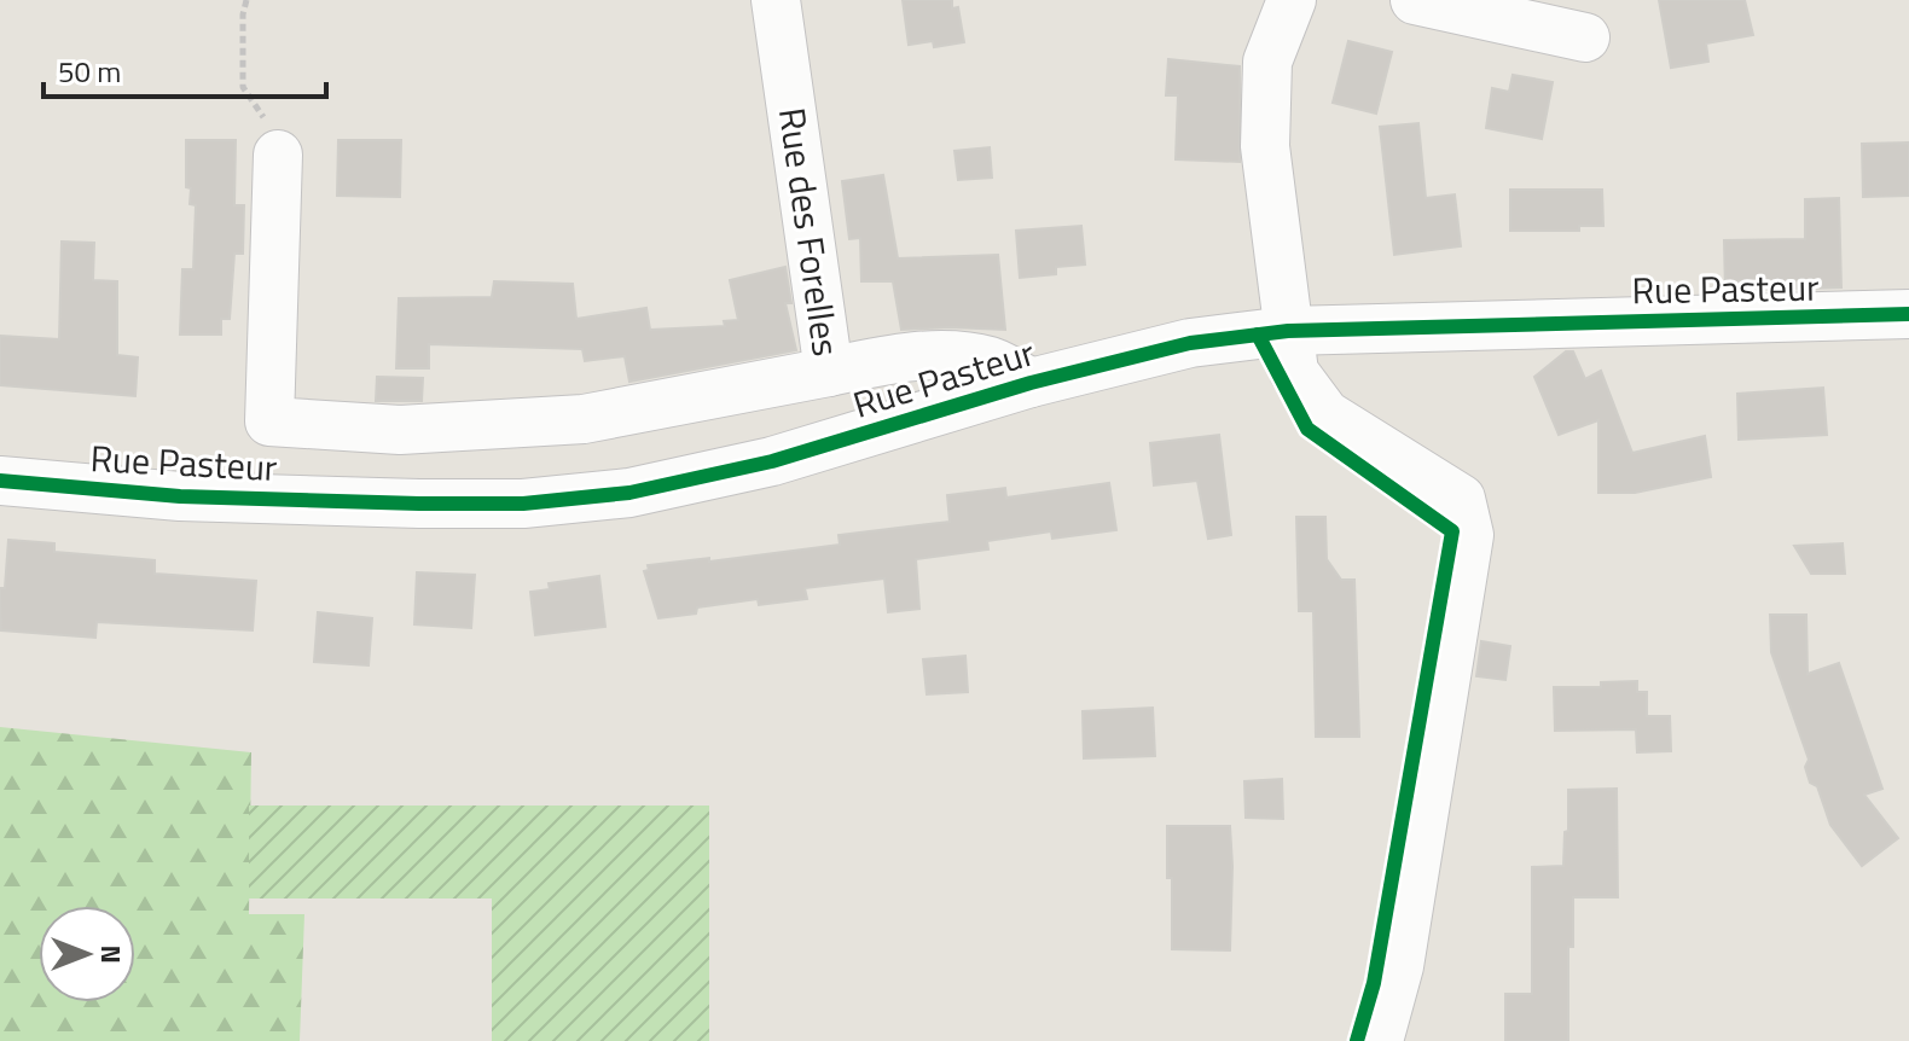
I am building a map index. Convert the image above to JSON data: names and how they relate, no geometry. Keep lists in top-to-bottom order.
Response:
{
  "streets": {
    "street": ["Rue des Forelles", "Rue Pasteur"]
  },
  "crossings": [
    ["Rue des Forelles", "Rue Pasteur"]
  ],
  "scale_bar": "50 m",
  "north": "right"
}
